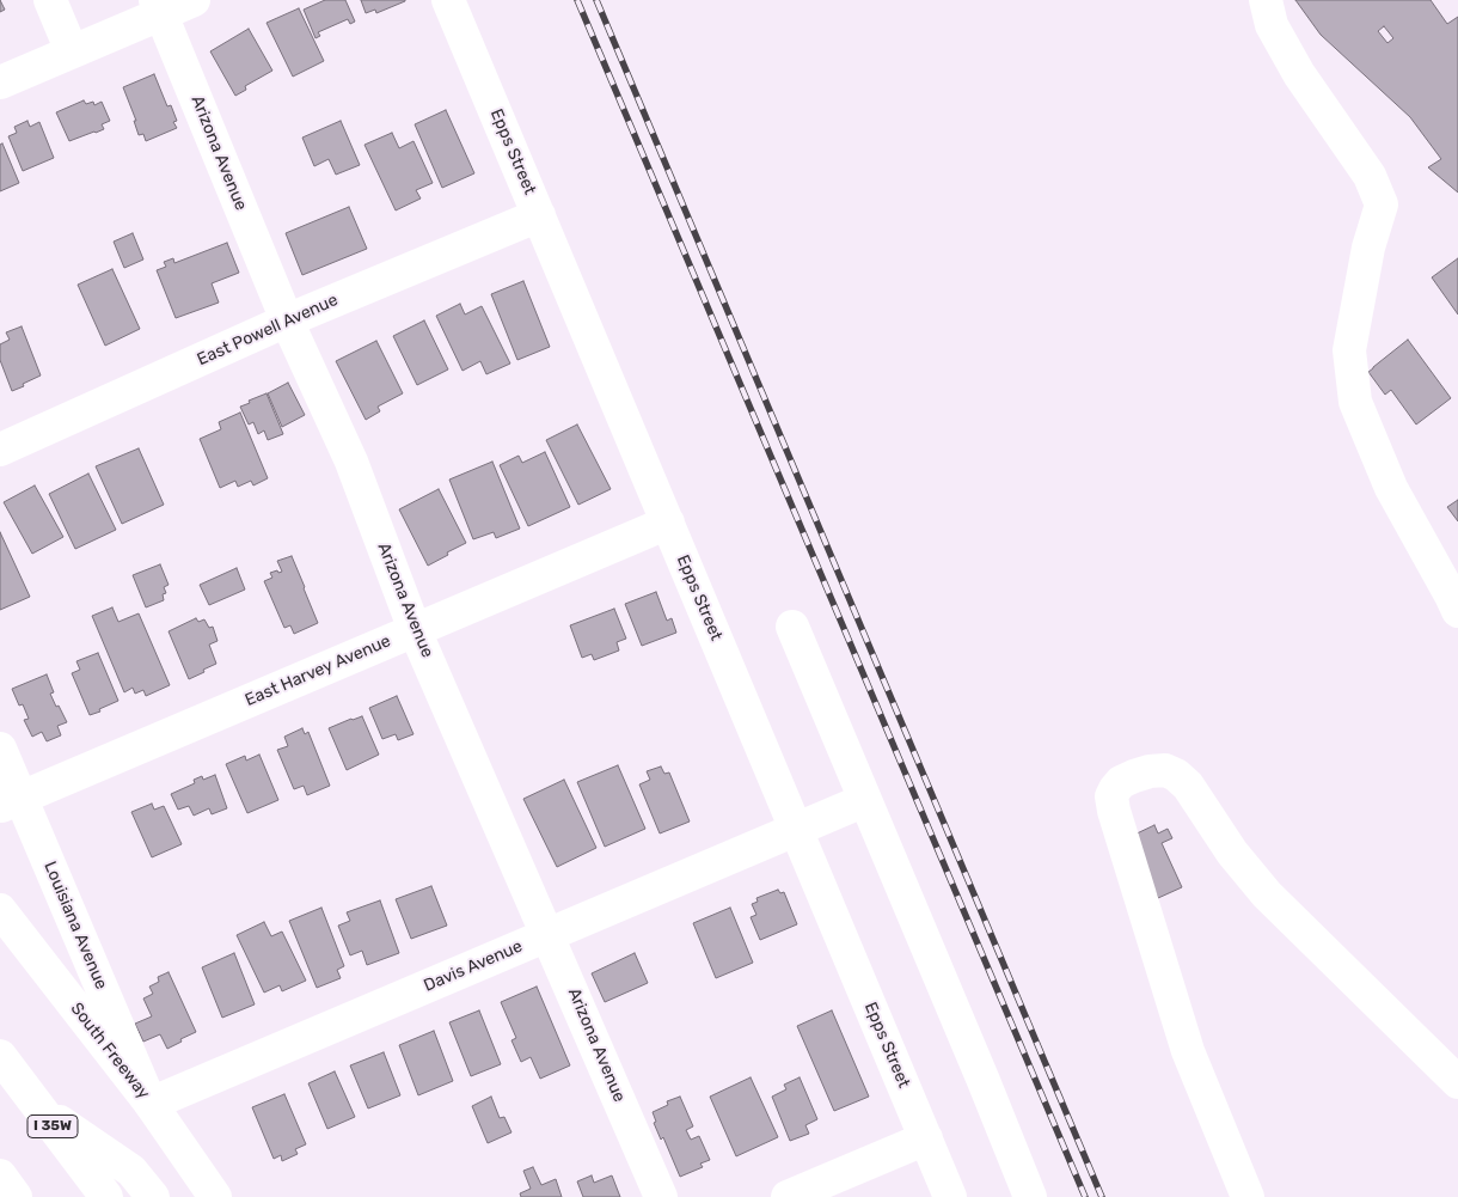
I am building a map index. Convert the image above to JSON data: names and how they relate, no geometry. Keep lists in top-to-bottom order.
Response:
{
  "streets": {
    "main road": [
      "Epps Street",
      "Arizona Avenue",
      "East Powell Avenue",
      "East Harvey Avenue",
      "Louisiana Avenue",
      "Davis Avenue",
      "South Freeway",
      "I 35W"
    ]
  },
  "crossings": [
    ["Epps Street", "East Powell Avenue"],
    ["Epps Street", "East Harvey Avenue"],
    ["Epps Street", "Davis Avenue"],
    ["Arizona Avenue", "East Powell Avenue"],
    ["Arizona Avenue", "East Harvey Avenue"],
    ["Arizona Avenue", "Davis Avenue"],
    ["East Harvey Avenue", "Louisiana Avenue"],
    ["Louisiana Avenue", "Davis Avenue"],
    ["Louisiana Avenue", "South Freeway"],
    ["Davis Avenue", "South Freeway"]
  ]
}
